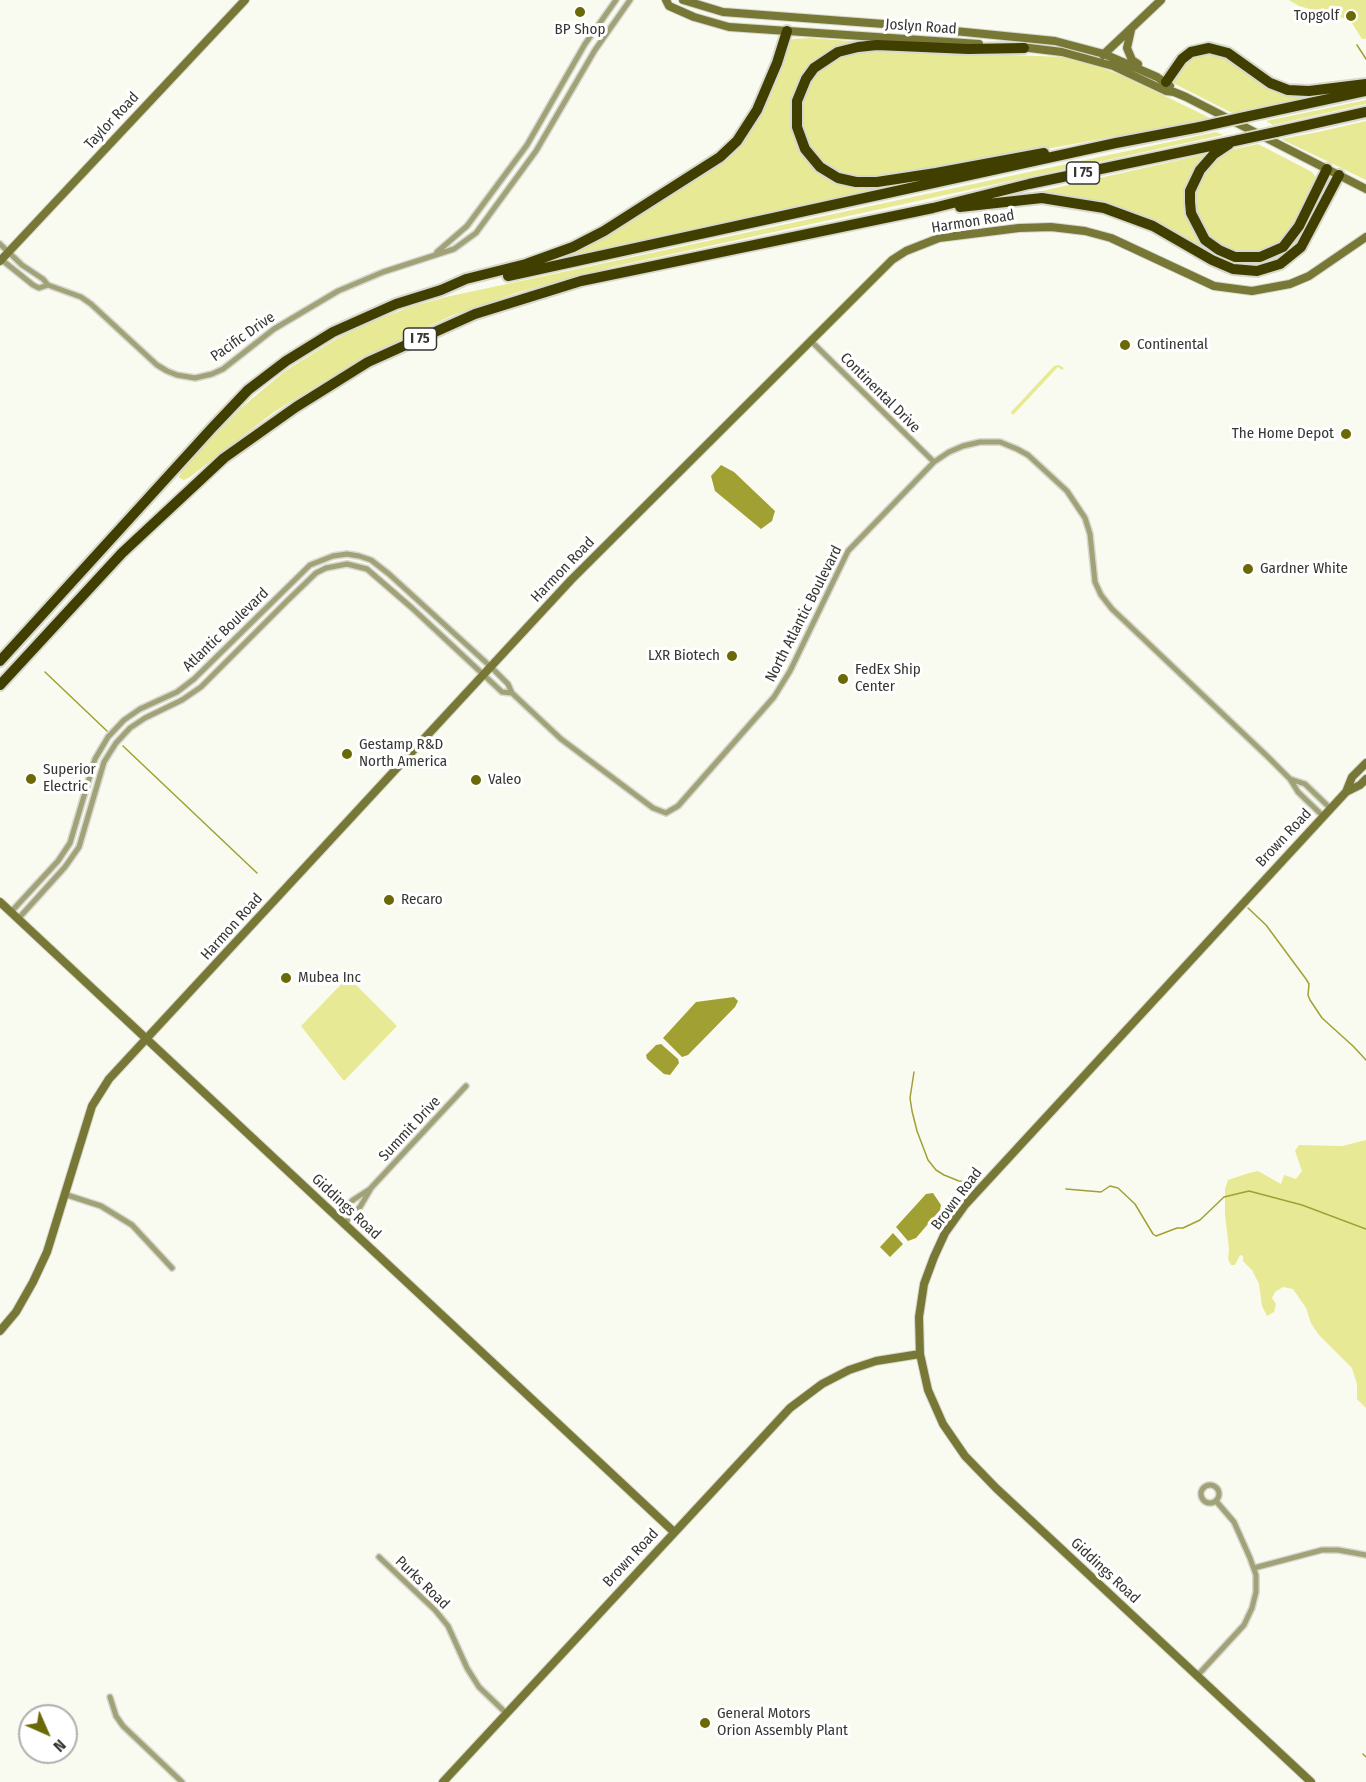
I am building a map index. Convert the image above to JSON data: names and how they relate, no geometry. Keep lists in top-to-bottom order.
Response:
{
  "streets": {
    "highway": ["I 75"],
    "main road": [
      "Joslyn Road",
      "Taylor Road",
      "Harmon Road",
      "Brown Road",
      "Giddings Road"
    ],
    "street": [
      "Pacific Drive",
      "Continental Drive",
      "North Atlantic Boulevard",
      "Atlantic Boulevard",
      "Summit Drive",
      "Purks Road"
    ]
  },
  "crossings": [
    ["Taylor Road", "Pacific Drive"],
    ["Harmon Road", "Continental Drive"],
    ["Harmon Road", "North Atlantic Boulevard"],
    ["Harmon Road", "Atlantic Boulevard"],
    ["Harmon Road", "Giddings Road"],
    ["Continental Drive", "North Atlantic Boulevard"],
    ["North Atlantic Boulevard", "Atlantic Boulevard"],
    ["North Atlantic Boulevard", "Brown Road"],
    ["Atlantic Boulevard", "Giddings Road"],
    ["Brown Road", "Giddings Road"],
    ["Brown Road", "Purks Road"],
    ["Summit Drive", "Giddings Road"]
  ],
  "places": [
    "BP Shop",
    "Topgolf",
    "Continental",
    "The Home Depot",
    "Gardner White",
    "LXR Biotech",
    "FedEx Ship Center",
    "Gestamp R&D North America",
    "Superior Electric",
    "Valeo",
    "Recaro",
    "Mubea Inc",
    "General Motors Orion Assembly Plant"
  ],
  "north": "bottom right"
}
